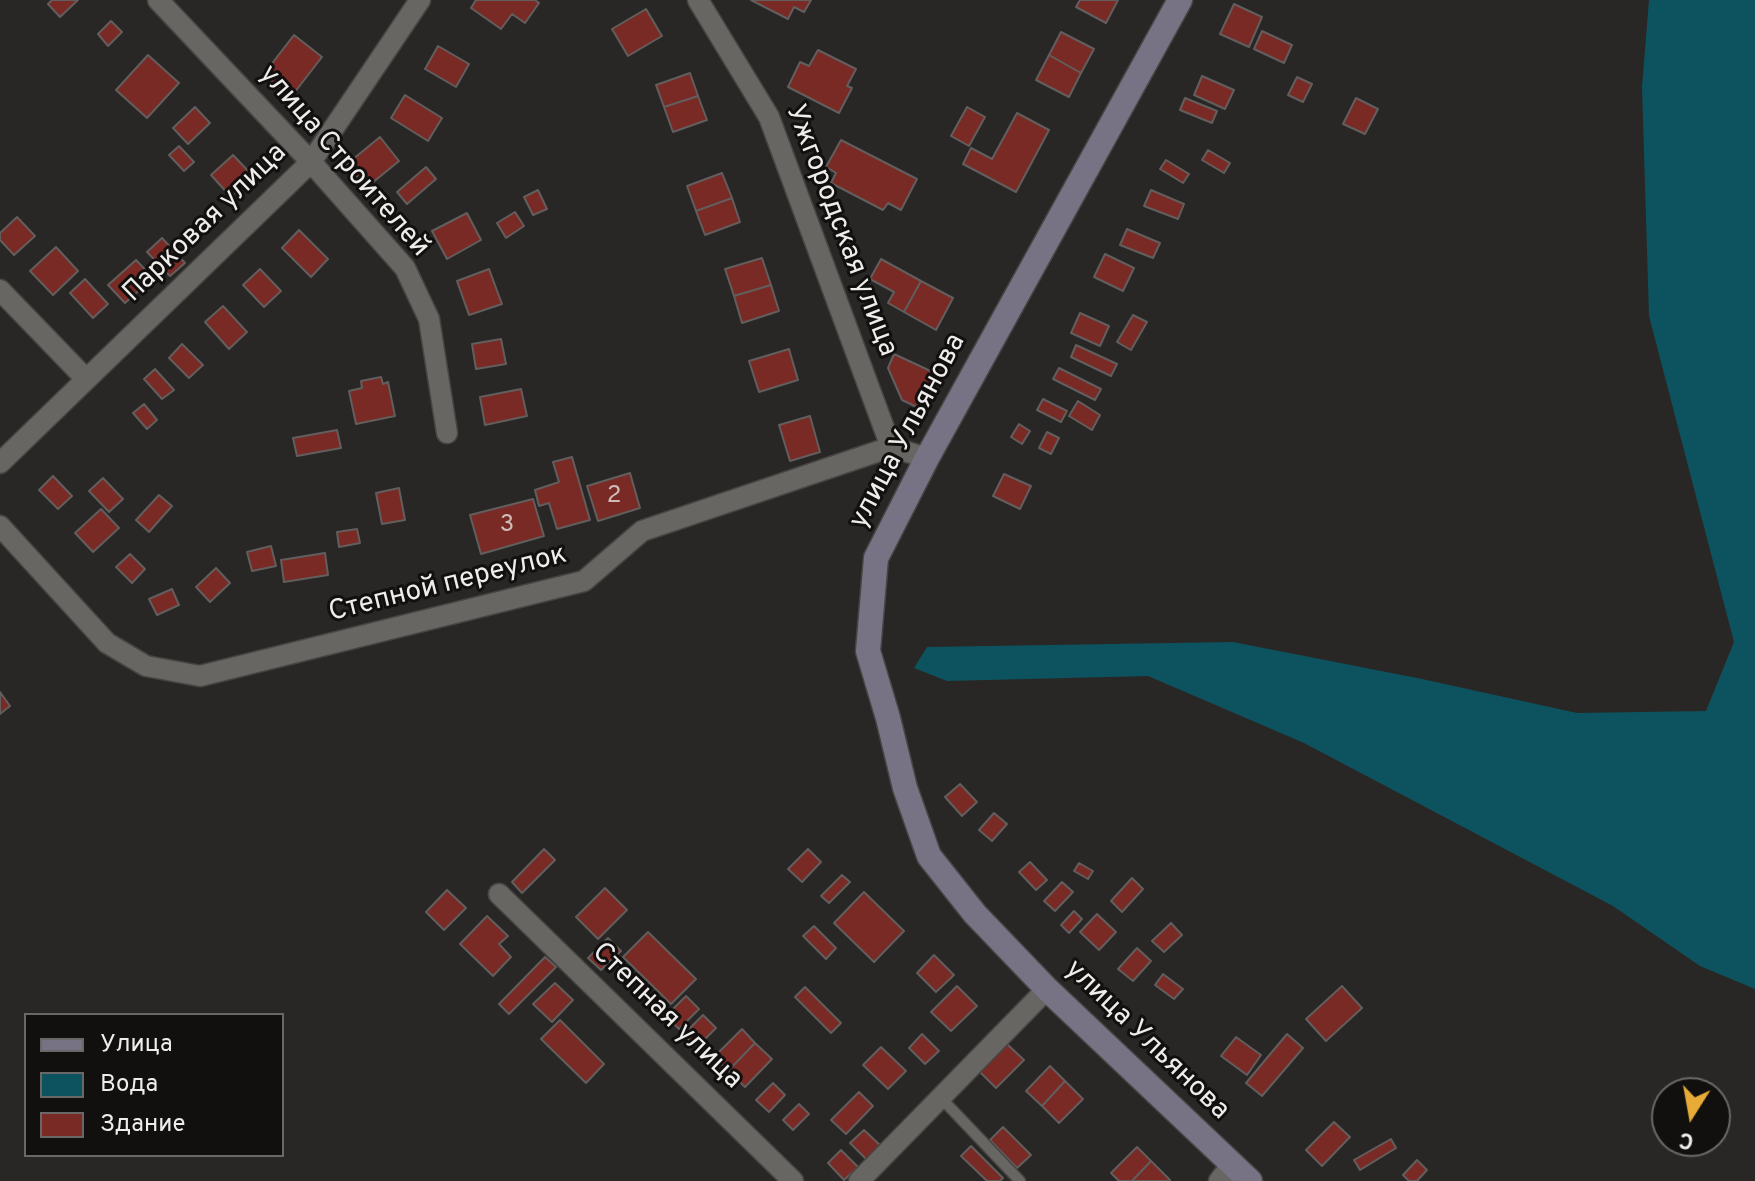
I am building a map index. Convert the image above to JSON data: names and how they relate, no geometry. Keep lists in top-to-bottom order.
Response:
{
  "streets": {
    "street": [
      "улица Строителей",
      "Парковая улица",
      "Ужгородская улица",
      "улица Ульянова",
      "Степной переулок",
      "Степная улица"
    ]
  },
  "crossings": [
    ["улица Строителей", "Парковая улица"],
    ["Ужгородская улица", "Степной переулок"]
  ],
  "house_numbers": ["2", "3"],
  "legend": ["Улица", "Вода", "Здание"],
  "north": "bottom"
}
